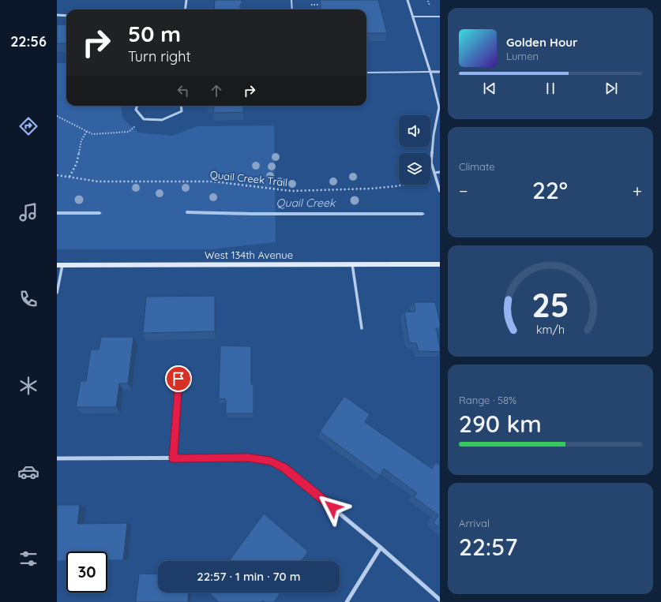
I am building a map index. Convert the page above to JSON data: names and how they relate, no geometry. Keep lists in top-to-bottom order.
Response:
{
  "streets": {
    "street": ["West 134th Avenue"],
    "path": ["Quail Creek Trail"]
  },
  "water": ["Quail Creek"],
  "page": {
    "tabs": "22:56",
    "turn": ["50 m", "Turn right"],
    "song": ["Golden Hour", "Lumen"],
    "tile": [
      "Climate",
      ["Range · 58%", "290 km"],
      ["Arrival", "22:57"]
    ],
    "heat": ["−", "22°", "+"],
    "limit": "30",
    "trip": "22:57 · 1 min · 70 m",
    "gauge": ["25", "km/h"]
  }
}
